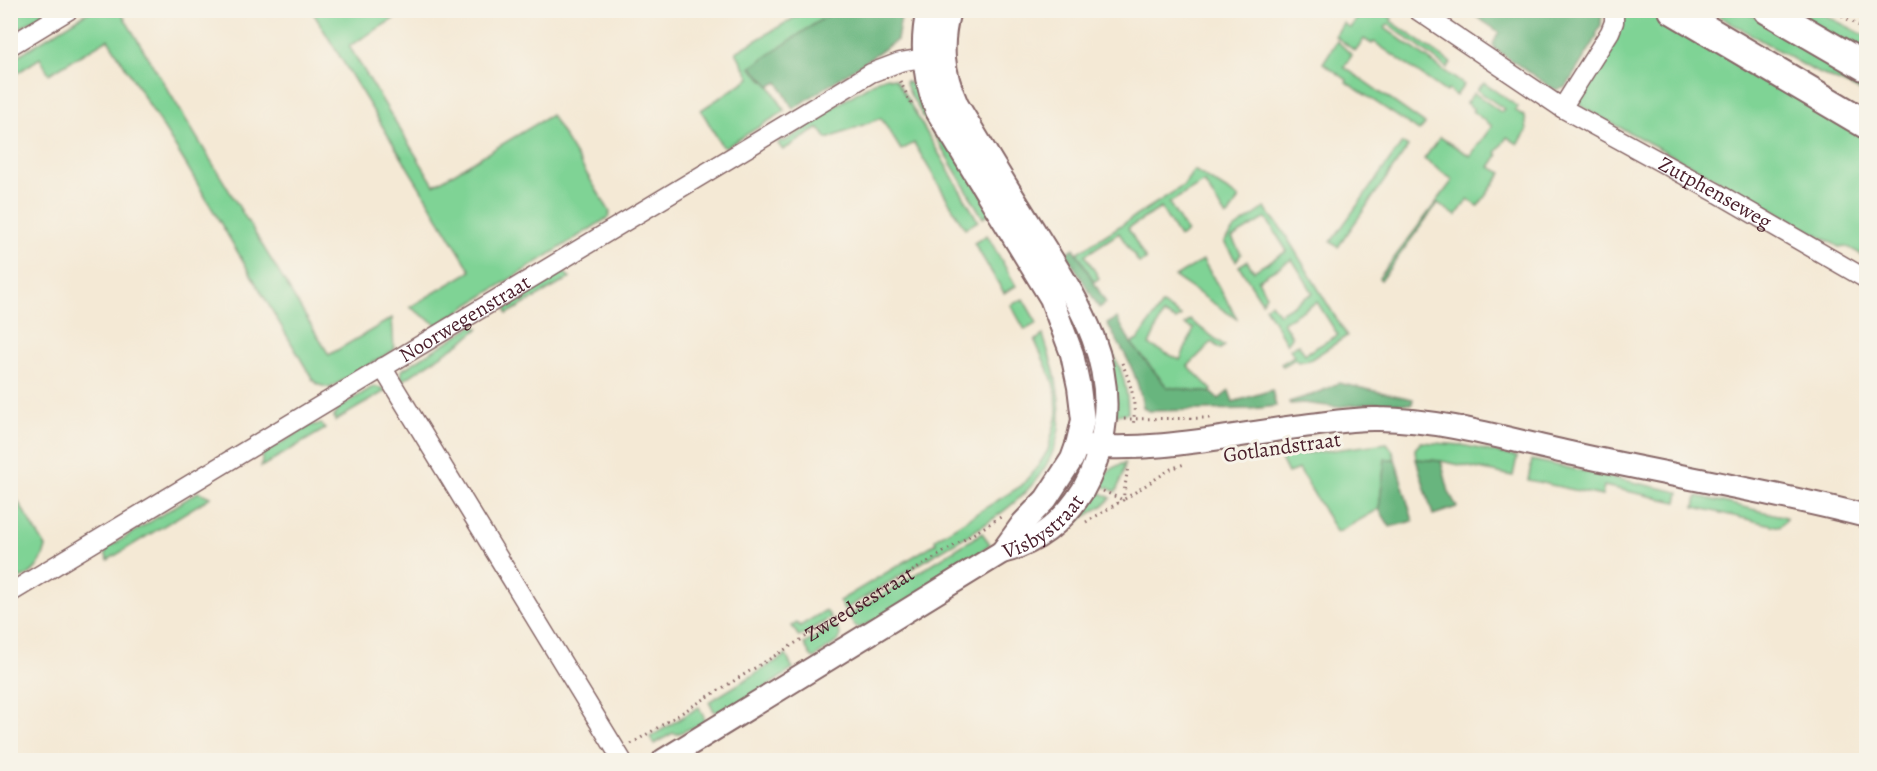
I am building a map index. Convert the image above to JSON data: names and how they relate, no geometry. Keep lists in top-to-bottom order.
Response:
{
  "streets": {
    "street": [
      "Zutphenseweg",
      "Noorwegenstraat",
      "Gotlandstraat",
      "Visbystraat",
      "Zweedsestraat"
    ]
  },
  "crossings": [
    ["Noorwegenstraat", "Visbystraat"],
    ["Gotlandstraat", "Visbystraat"],
    ["Visbystraat", "Zweedsestraat"]
  ]
}
